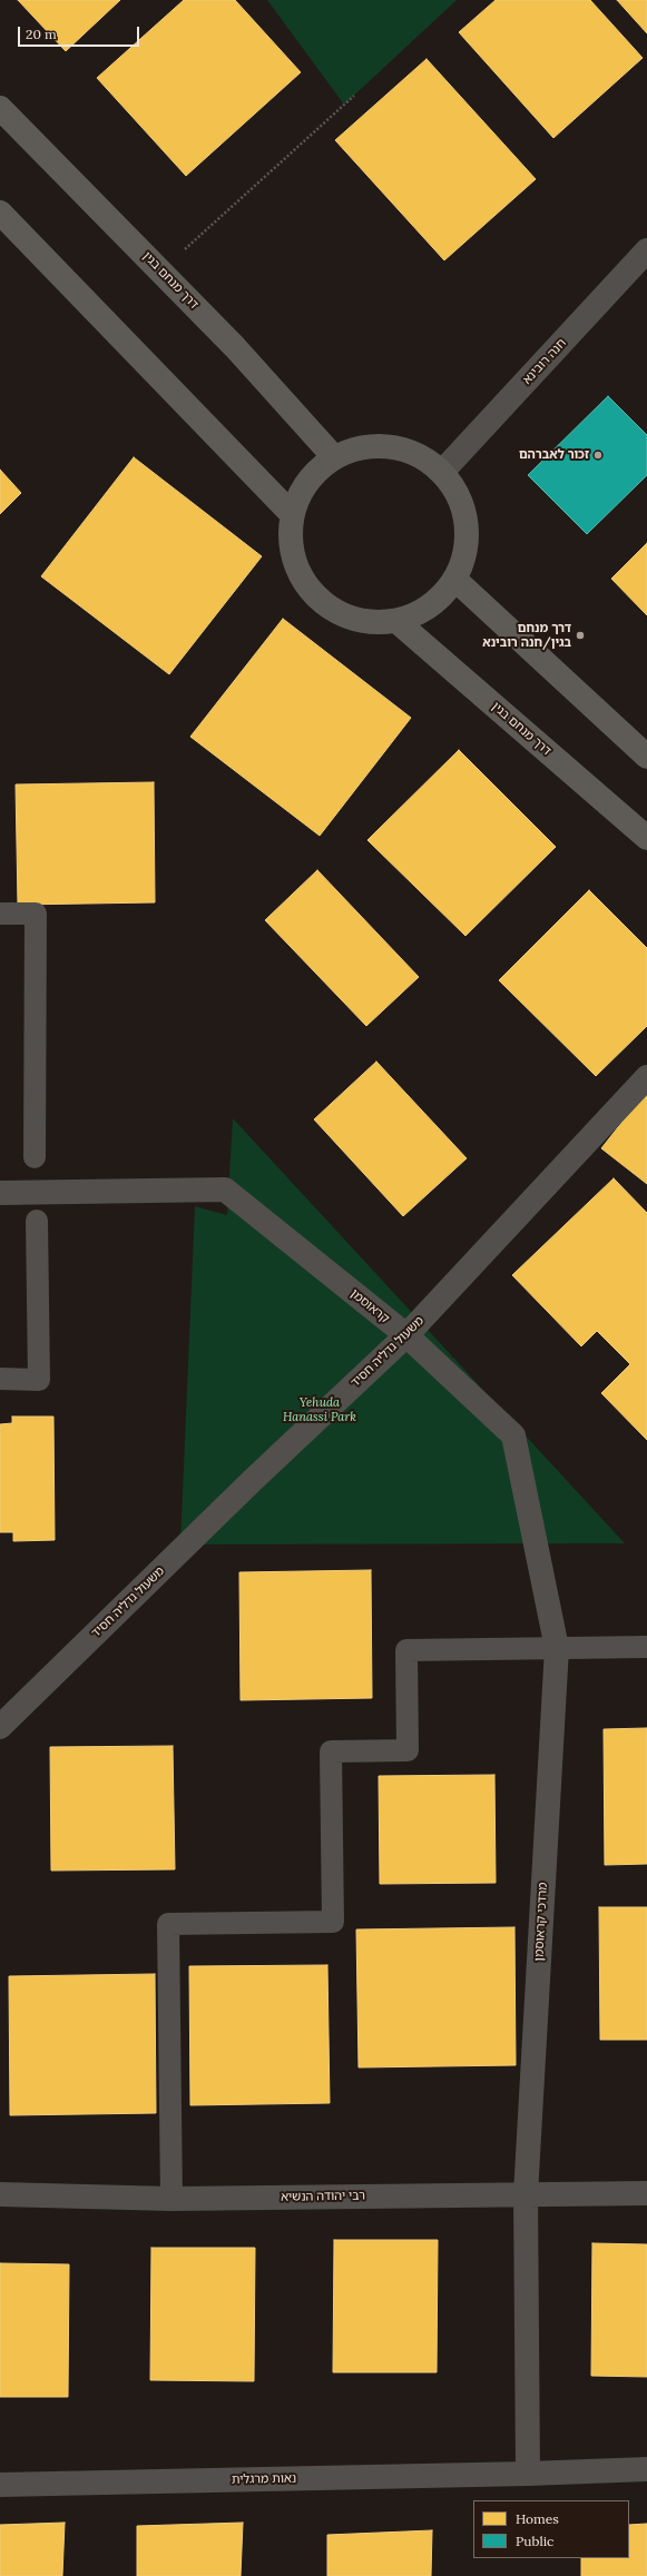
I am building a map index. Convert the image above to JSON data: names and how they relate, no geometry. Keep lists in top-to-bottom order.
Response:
{
  "streets": {
    "street": [
      "דרך מנחם בגין",
      "חנה רובינא",
      "קראוסמן",
      "משעול גדליה חסיד",
      "מרדכי קראוסמן",
      "רבי יהודה הנשיא",
      "נאות מרגלית"
    ]
  },
  "crossings": [
    ["קראוסמן", "משעול גדליה חסיד"],
    ["קראוסמן", "מרדכי קראוסמן"],
    ["מרדכי קראוסמן", "רבי יהודה הנשיא"]
  ],
  "parks": ["Yehuda Hanassi Park"],
  "places": ["זכור לאברהם", "דרך מנחם בגין/חנה רובינא"],
  "legend": ["Homes", "Public"],
  "scale_bar": "20 m"
}
